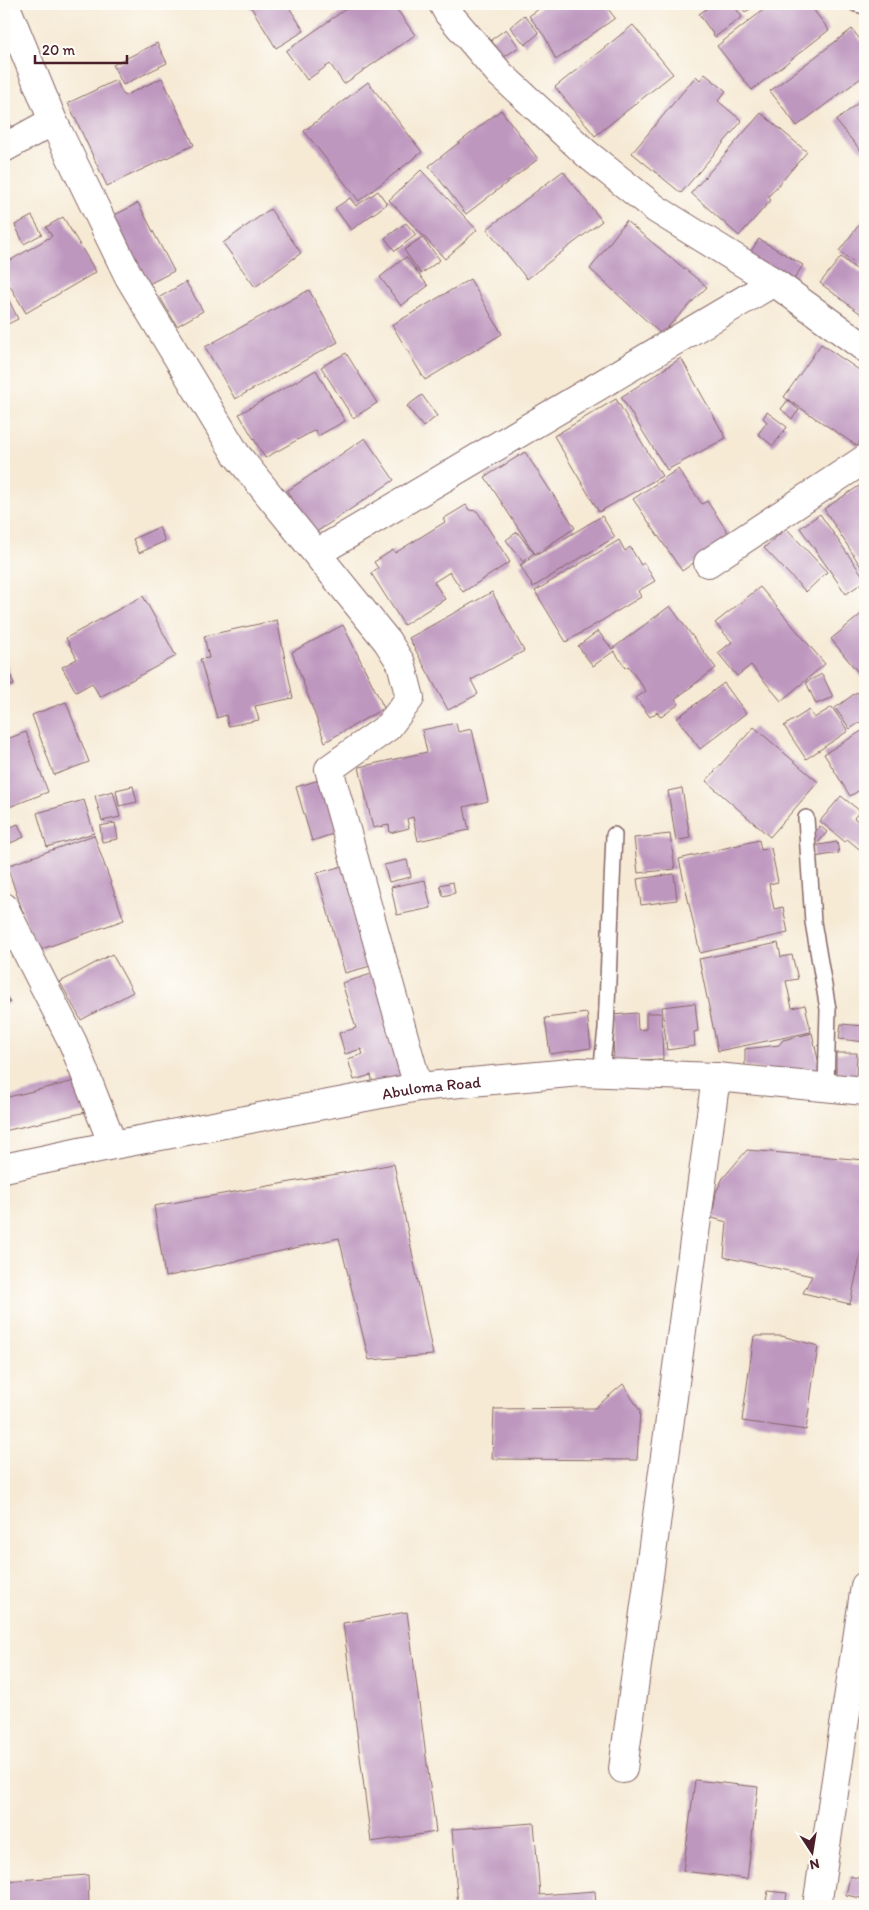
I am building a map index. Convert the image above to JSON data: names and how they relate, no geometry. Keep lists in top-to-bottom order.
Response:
{
  "streets": {
    "street": ["Abuloma Road"]
  },
  "scale_bar": "20 m",
  "north": "bottom"
}
